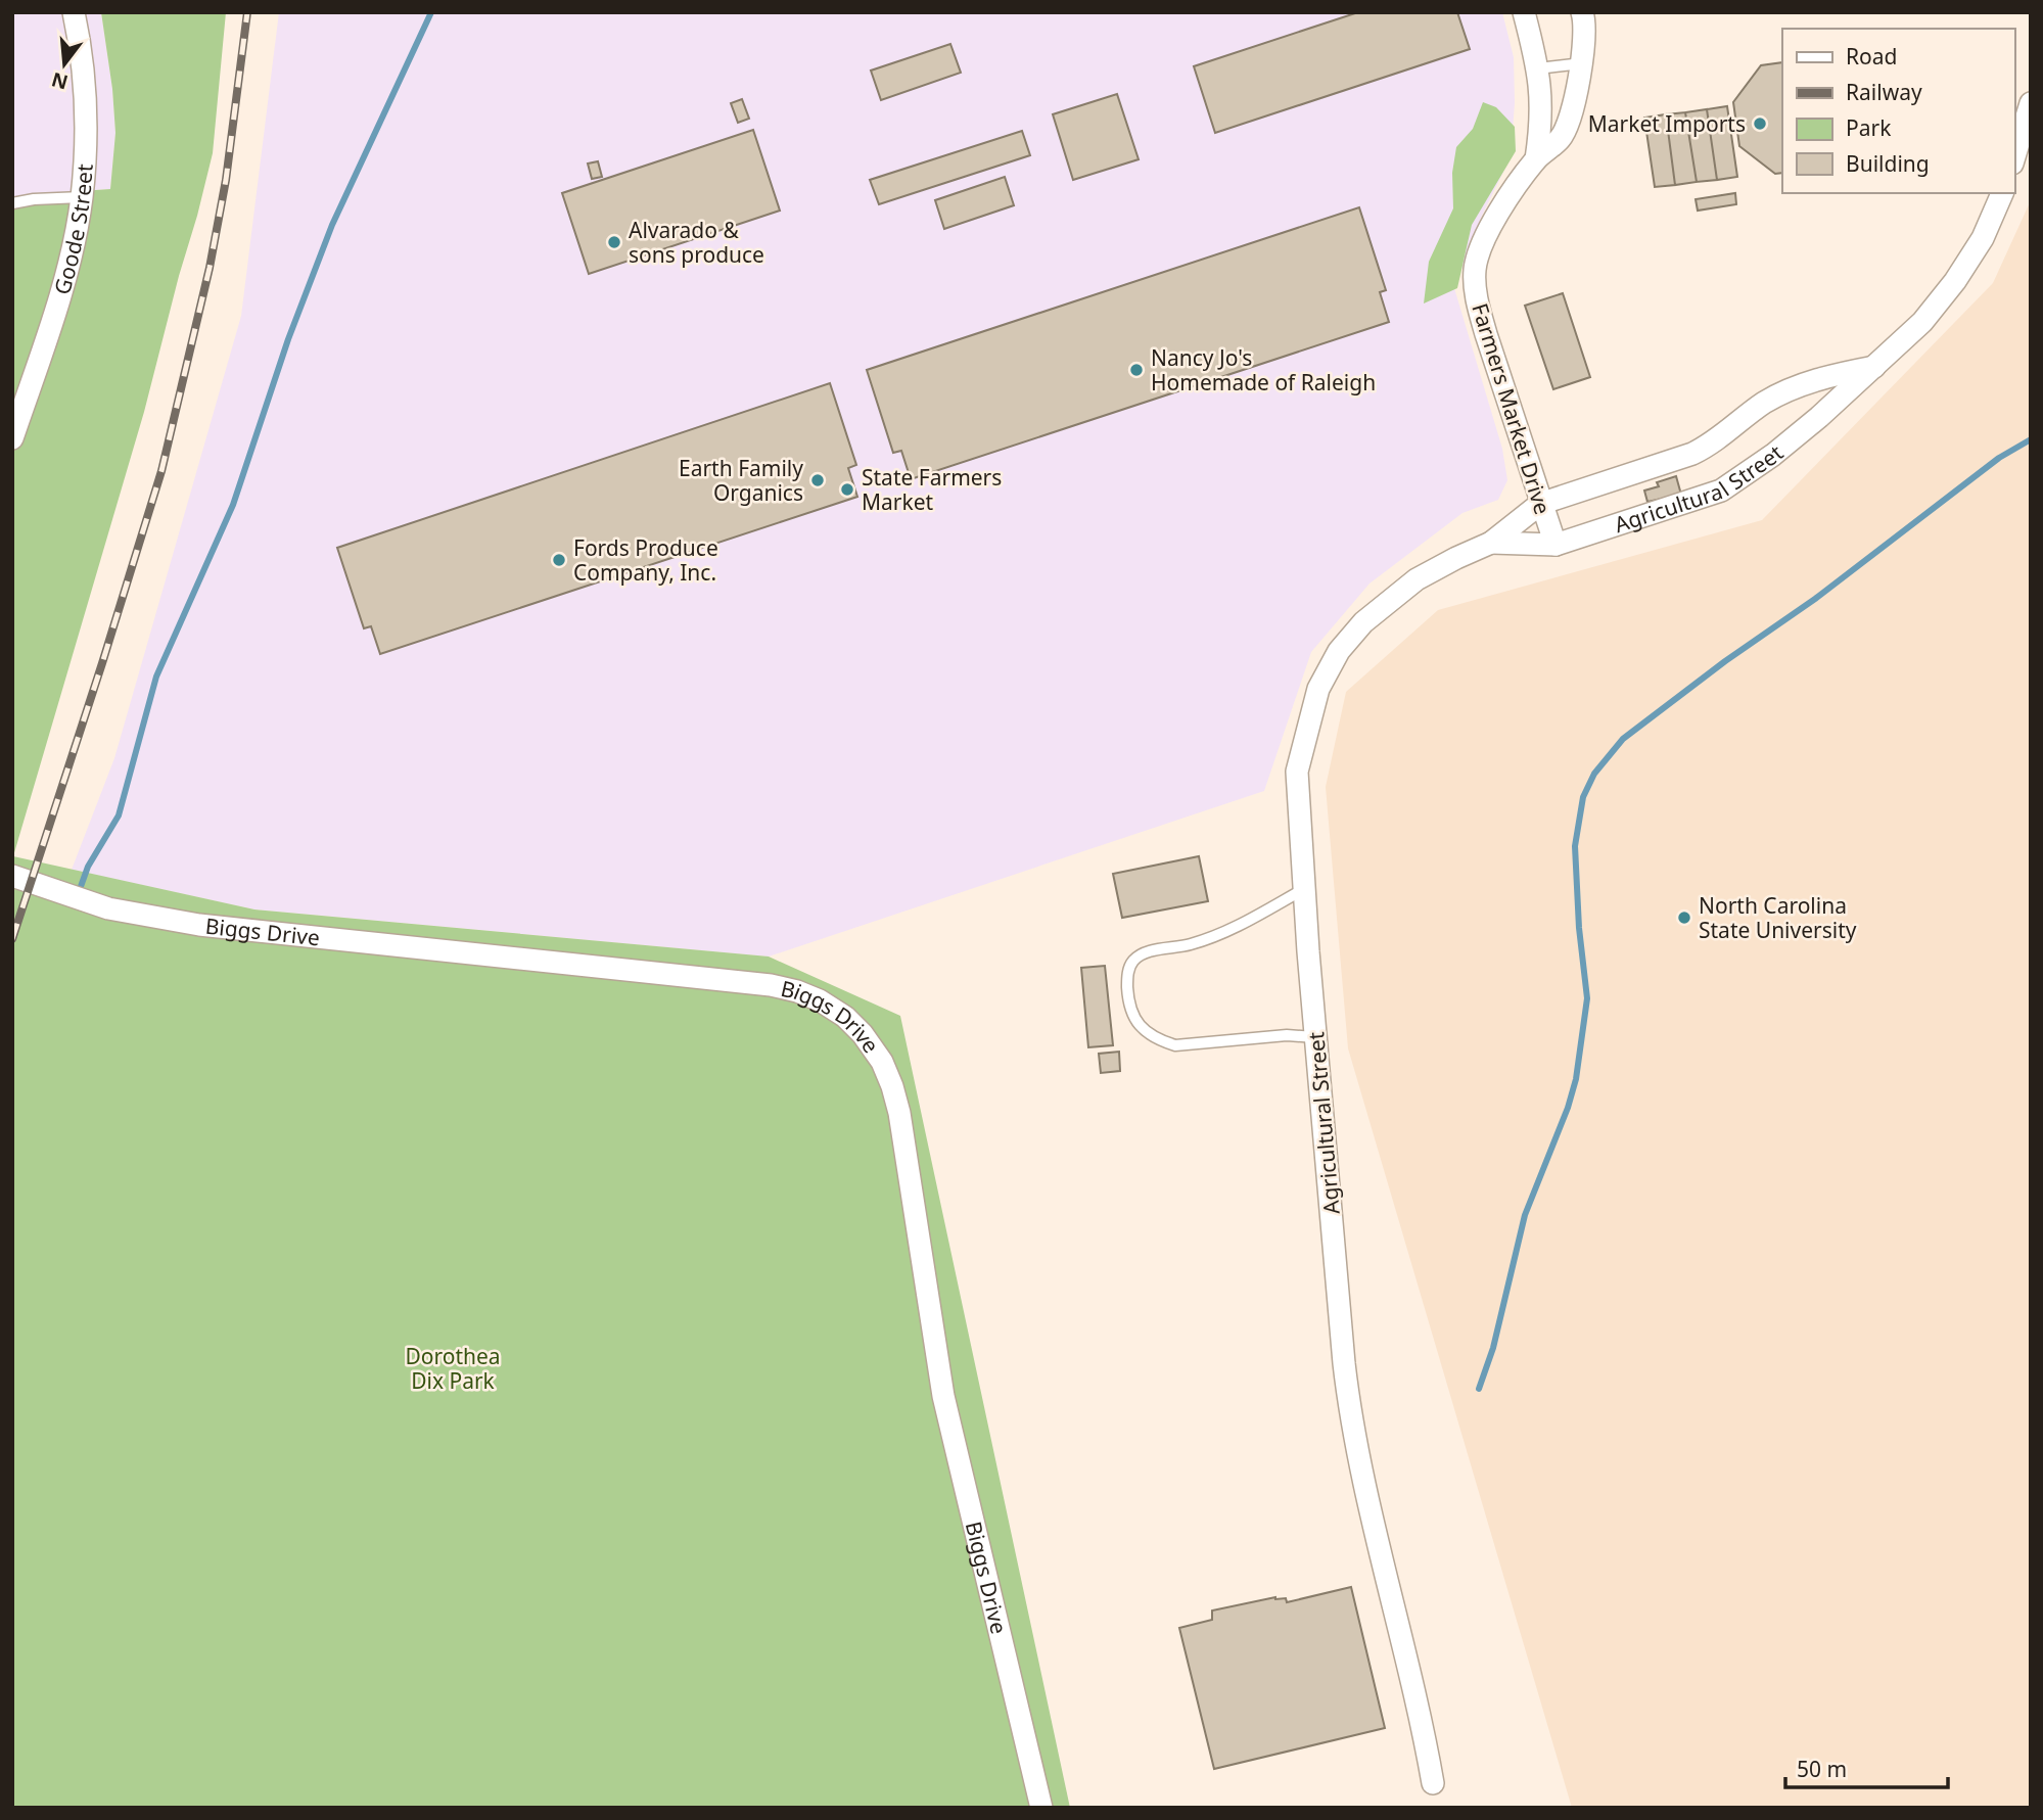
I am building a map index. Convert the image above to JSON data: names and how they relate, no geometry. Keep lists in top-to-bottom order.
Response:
{
  "streets": {
    "street": [
      "Goode Street",
      "Farmers Market Drive",
      "Agricultural Street",
      "Biggs Drive"
    ]
  },
  "crossings": [
    ["Farmers Market Drive", "Agricultural Street"]
  ],
  "parks": ["Dorothea Dix Park"],
  "places": [
    "Market Imports",
    "Alvarado & sons produce",
    "Nancy Jo's Homemade of Raleigh",
    "Earth Family Organics",
    "State Farmers Market",
    "Fords Produce Company, Inc.",
    "North Carolina State University"
  ],
  "legend": [
    "Road",
    "Railway",
    "Park",
    "Building"
  ],
  "scale_bar": "50 m",
  "north": "bottom"
}
